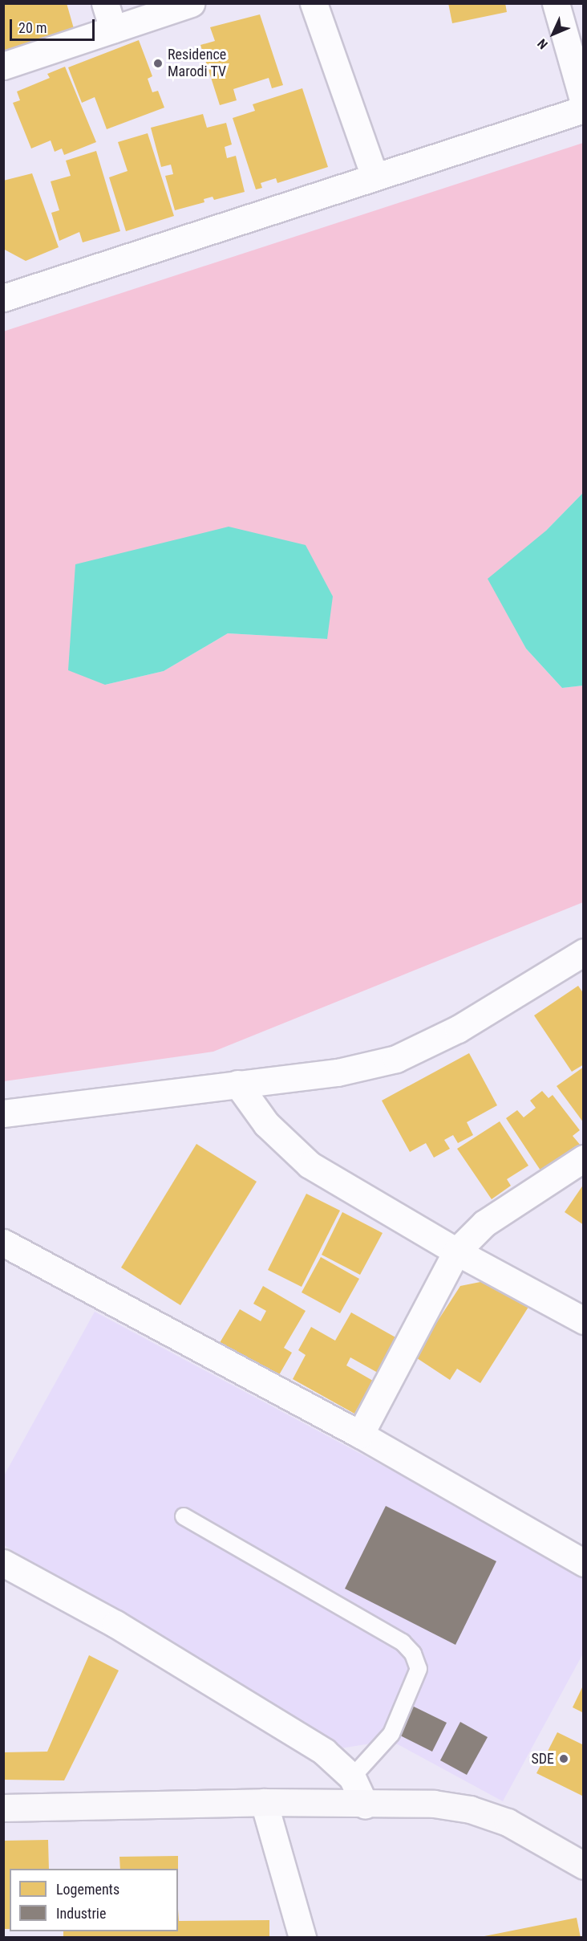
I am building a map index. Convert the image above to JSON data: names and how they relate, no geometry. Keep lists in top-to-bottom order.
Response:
{
  "places": ["Residence Marodi TV", "SDE"],
  "legend": ["Logements", "Industrie"],
  "scale_bar": "20 m",
  "north": "bottom left"
}
